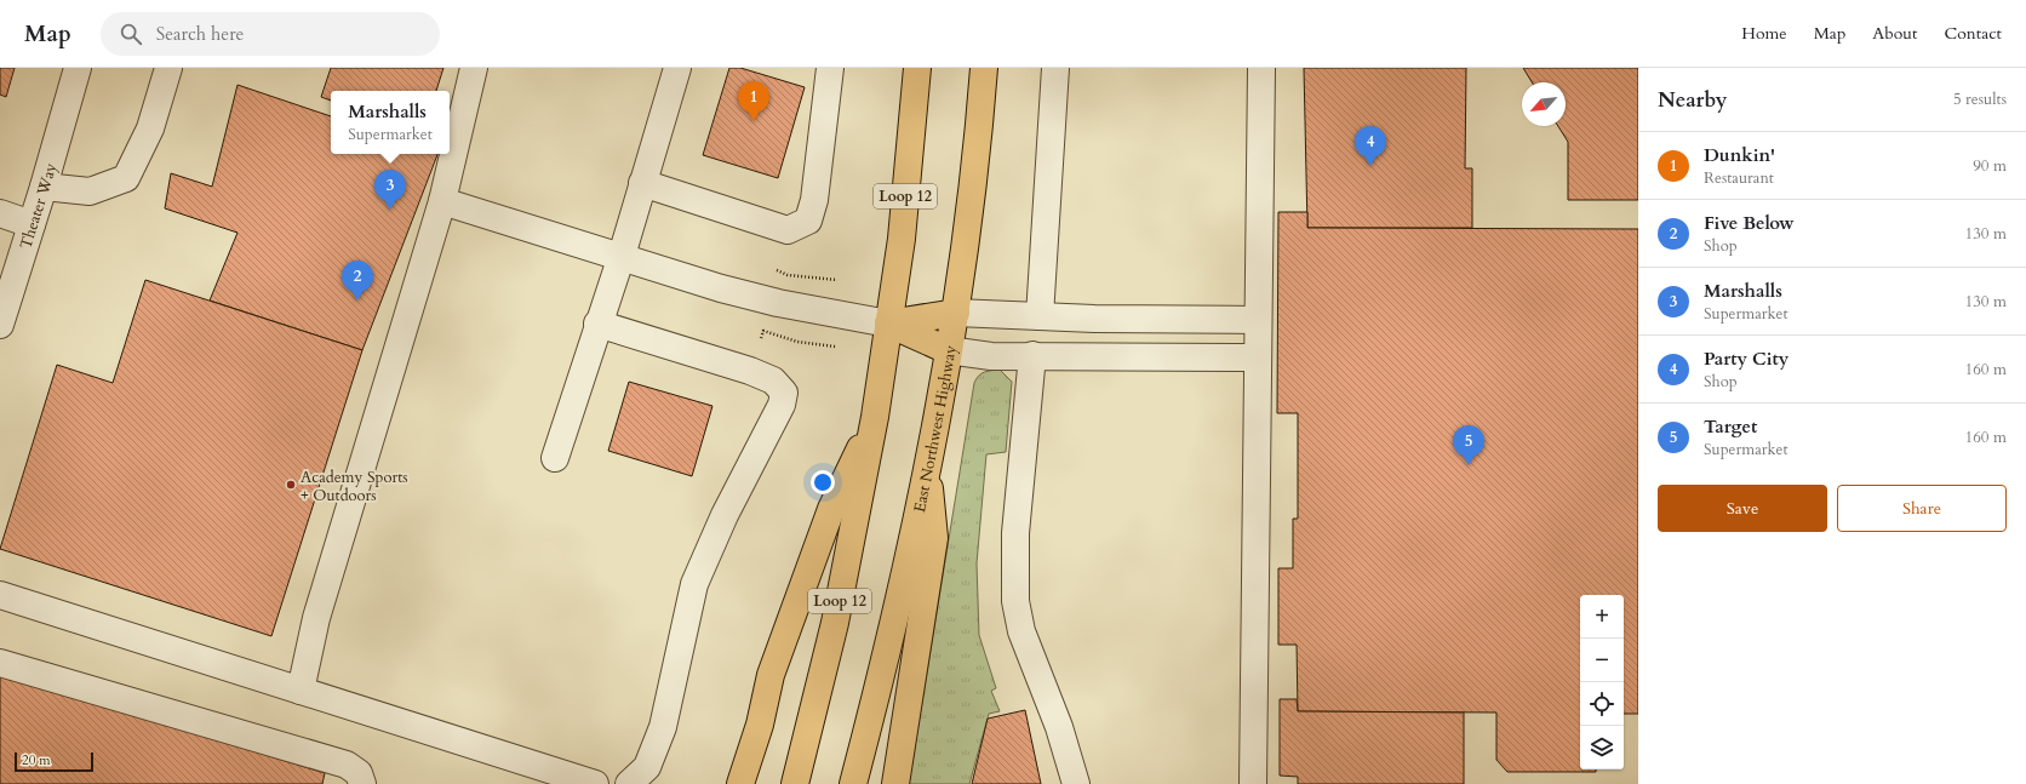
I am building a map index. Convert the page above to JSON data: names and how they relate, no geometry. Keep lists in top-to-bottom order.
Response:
{
  "streets": {
    "main road": ["Loop 12", "East Northwest Highway"],
    "street": ["Theater Way"]
  },
  "places": ["Academy Sports + Outdoors"],
  "scale_bar": "20 m",
  "north": "bottom left",
  "page": {
    "header": "Map",
    "search": "Search here",
    "nav": [
      "Home",
      "Map",
      "About",
      "Contact"
    ],
    "heading": ["Nearby", "5 results"],
    "pins": [
      "1",
      "4",
      "3",
      "2",
      "5"
    ],
    "popup": ["Marshalls", "Supermarket"],
    "list": [
      {
        "mark": "1",
        "name": "Dunkin'",
        "note": "Restaurant",
        "value": "90 m"
      },
      {
        "mark": "2",
        "name": "Five Below",
        "note": "Shop",
        "value": "130 m"
      },
      {
        "mark": "3",
        "name": "Marshalls",
        "note": "Supermarket",
        "value": "130 m"
      },
      {
        "mark": "4",
        "name": "Party City",
        "note": "Shop",
        "value": "160 m"
      },
      {
        "mark": "5",
        "name": "Target",
        "note": "Supermarket",
        "value": "160 m"
      }
    ],
    "buttons": ["Save", "Share"],
    "map_buttons": ["+", "−"],
    "scale": "20 m"
  }
}
